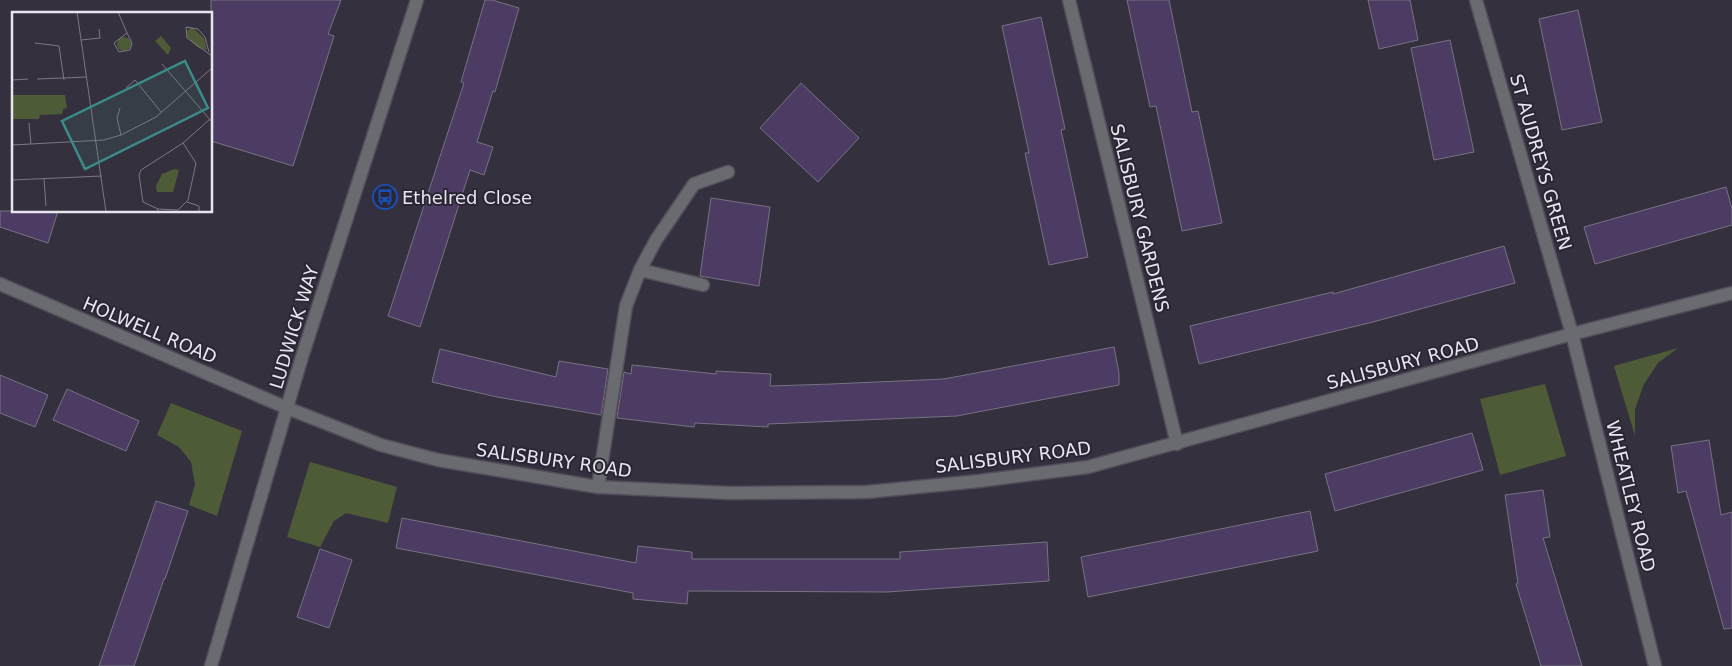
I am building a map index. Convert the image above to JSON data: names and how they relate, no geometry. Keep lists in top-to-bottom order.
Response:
{
  "streets": {
    "street": [
      "ST AUDREYS GREEN",
      "SALISBURY GARDENS",
      "LUDWICK WAY",
      "HOLWELL ROAD",
      "SALISBURY ROAD",
      "WHEATLEY ROAD"
    ]
  },
  "crossings": [
    ["ST AUDREYS GREEN", "SALISBURY ROAD"],
    ["ST AUDREYS GREEN", "WHEATLEY ROAD"],
    ["SALISBURY GARDENS", "SALISBURY ROAD"],
    ["LUDWICK WAY", "HOLWELL ROAD"],
    ["LUDWICK WAY", "SALISBURY ROAD"],
    ["HOLWELL ROAD", "SALISBURY ROAD"],
    ["SALISBURY ROAD", "WHEATLEY ROAD"]
  ],
  "places": {
    "bus stop": ["Ethelred Close"]
  }
}
